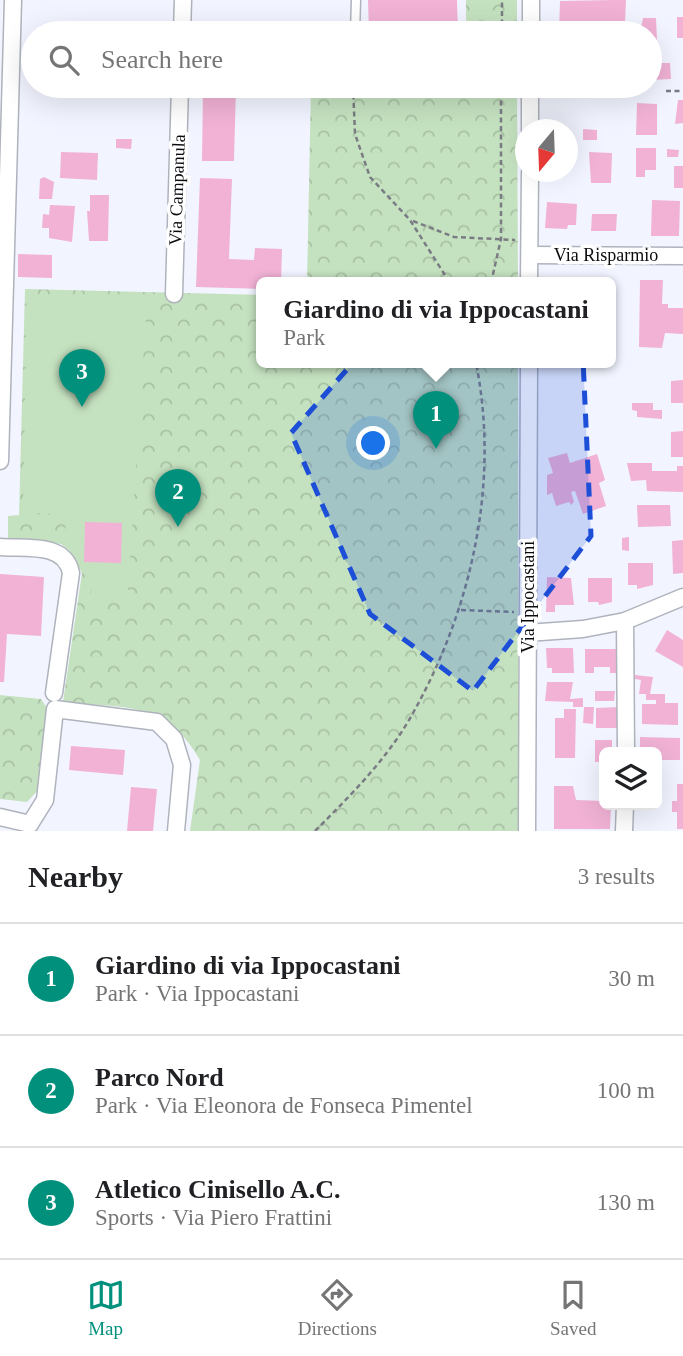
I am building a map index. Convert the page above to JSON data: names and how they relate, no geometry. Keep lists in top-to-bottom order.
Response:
{
  "streets": {
    "street": ["Via Campanula", "Via Risparmio", "Via Ippocastani"]
  },
  "north": "bottom",
  "page": {
    "search": "Search here",
    "popup": ["Giardino di via Ippocastani", "Park"],
    "pins": ["3", "1", "2"],
    "heading": ["Nearby", "3 results"],
    "list": [
      {
        "mark": "1",
        "name": "Giardino di via Ippocastani",
        "note": "Park · Via Ippocastani",
        "value": "30 m"
      },
      {
        "mark": "2",
        "name": "Parco Nord",
        "note": "Park · Via Eleonora de Fonseca Pimentel",
        "value": "100 m"
      },
      {
        "mark": "3",
        "name": "Atletico Cinisello A.C.",
        "note": "Sports · Via Piero Frattini",
        "value": "130 m"
      }
    ],
    "nav": ["Map", "Directions", "Saved"]
  }
}
